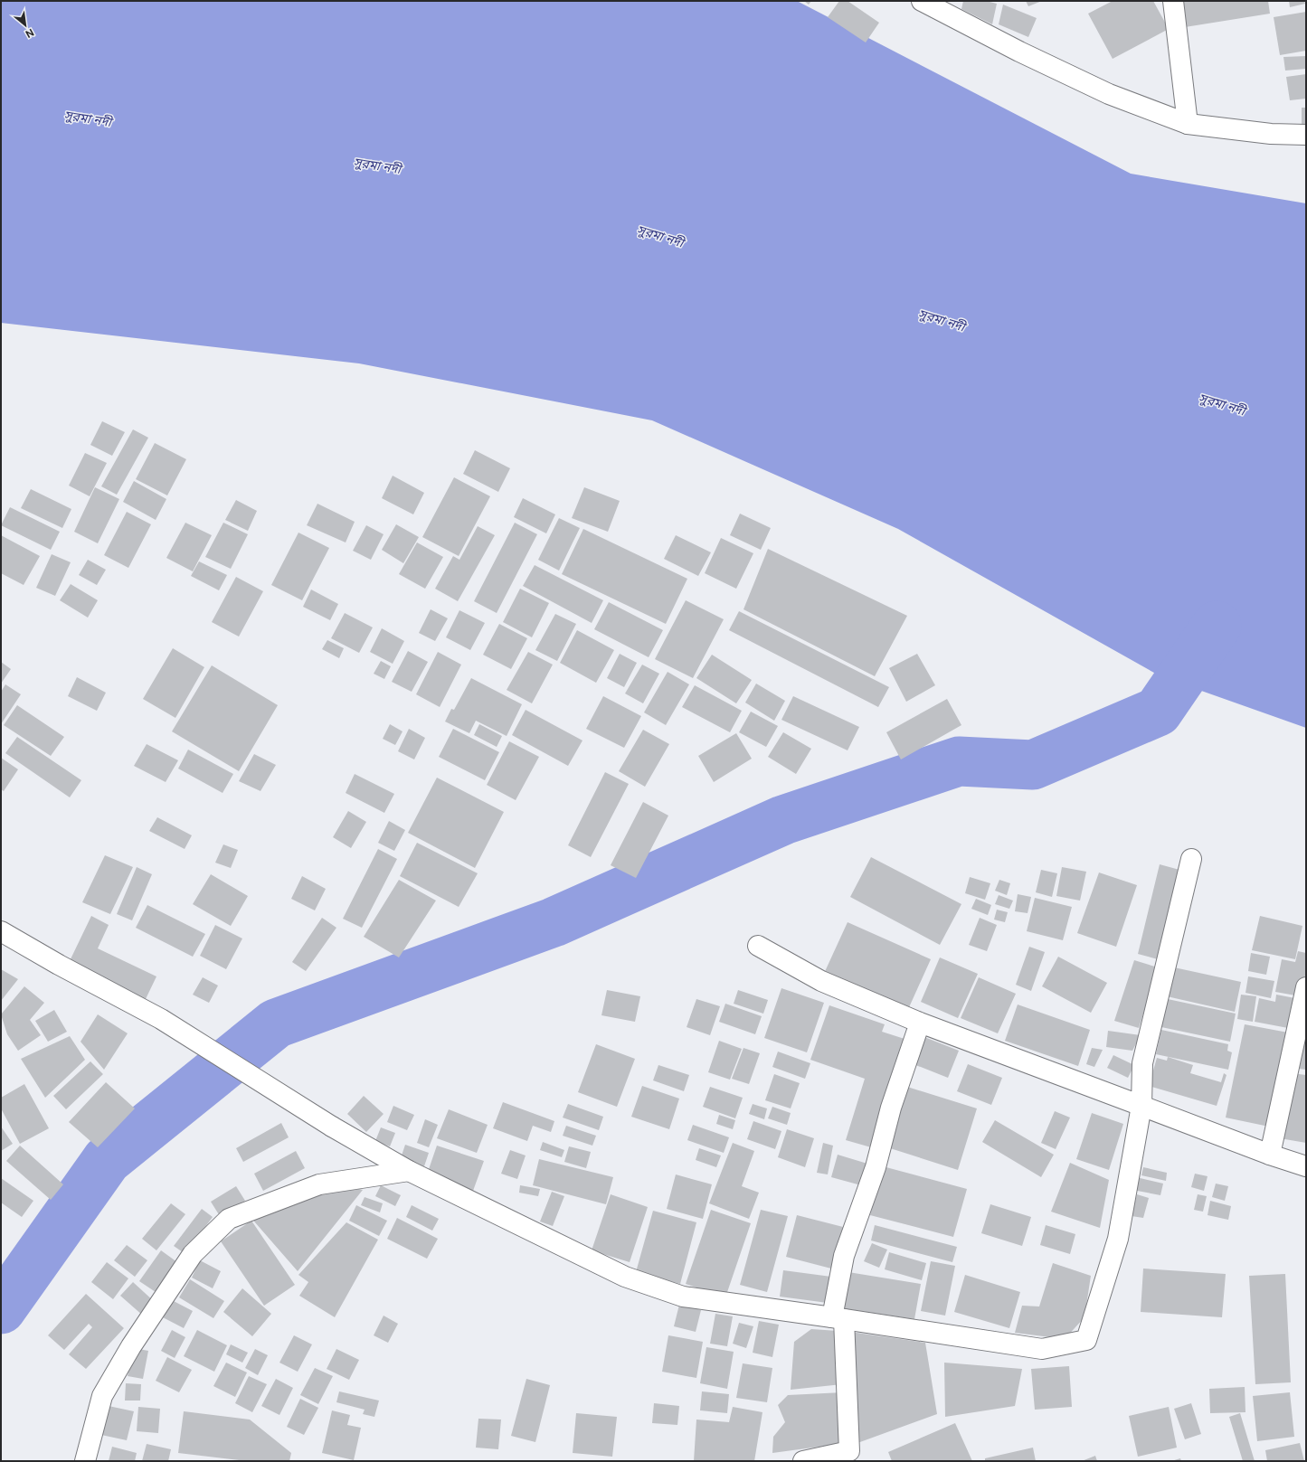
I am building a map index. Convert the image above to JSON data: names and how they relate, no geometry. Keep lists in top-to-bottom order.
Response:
{
  "water": ["সুরমা নদী"],
  "north": "bottom right"
}
